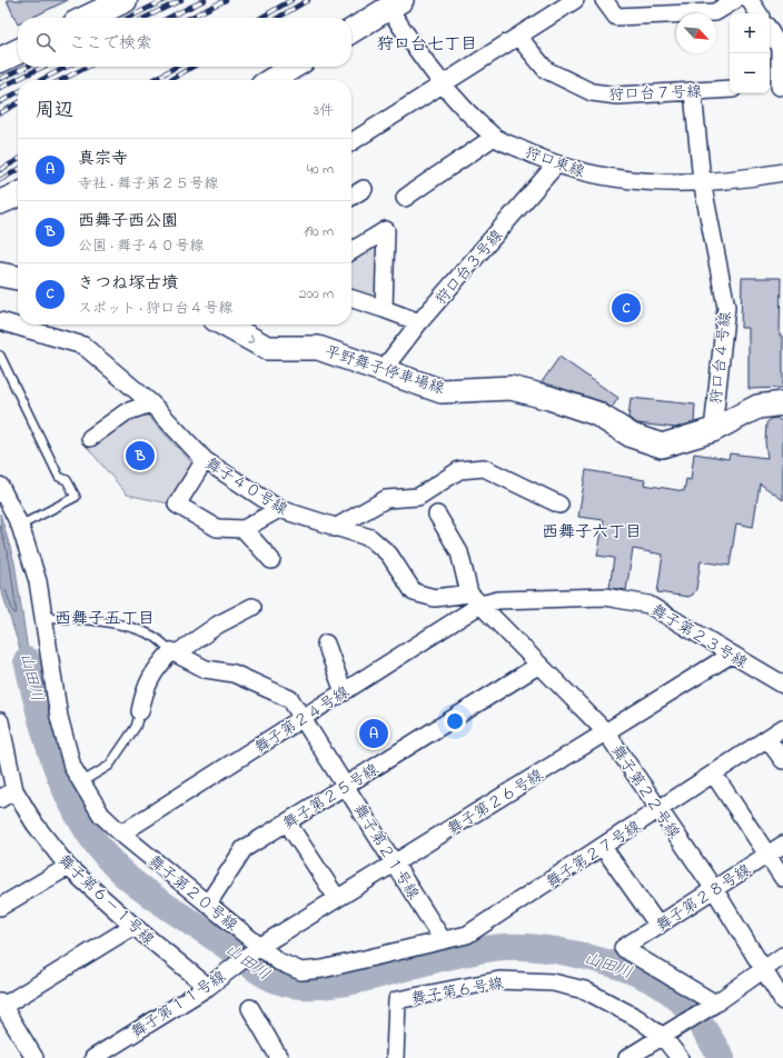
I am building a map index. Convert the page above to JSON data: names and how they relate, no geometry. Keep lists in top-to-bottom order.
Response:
{
  "streets": {
    "main road": ["平野舞子停車場線"],
    "street": [
      "狩口台７号線",
      "狩口東線",
      "狩口台３号線",
      "狩口台４号線",
      "舞子４０号線",
      "舞子第２３号線",
      "舞子第２４号線",
      "舞子第２２号線",
      "舞子第２５号線",
      "舞子第２６号線",
      "舞子第２１号線",
      "舞子第２７号線",
      "舞子第２０号線",
      "舞子第２８号線",
      "舞子第６－１号線",
      "舞子第６号線",
      "舞子第１１号線"
    ]
  },
  "crossings": [
    ["狩口台７号線", "狩口台４号線"],
    ["狩口東線", "狩口台３号線"],
    ["狩口東線", "狩口台４号線"],
    ["狩口台３号線", "平野舞子停車場線"],
    ["狩口台４号線", "平野舞子停車場線"],
    ["舞子４０号線", "舞子第２３号線"],
    ["舞子４０号線", "舞子第２４号線"],
    ["舞子４０号線", "舞子第２２号線"],
    ["舞子第２３号線", "舞子第２４号線"],
    ["舞子第２３号線", "舞子第２２号線"],
    ["舞子第２３号線", "舞子第２６号線"],
    ["舞子第２４号線", "舞子第２２号線"],
    ["舞子第２４号線", "舞子第２１号線"],
    ["舞子第２４号線", "舞子第２０号線"],
    ["舞子第２２号線", "舞子第２５号線"],
    ["舞子第２２号線", "舞子第２６号線"],
    ["舞子第２２号線", "舞子第２７号線"],
    ["舞子第２２号線", "舞子第２８号線"],
    ["舞子第２５号線", "舞子第２１号線"],
    ["舞子第２５号線", "舞子第２０号線"],
    ["舞子第２６号線", "舞子第２１号線"],
    ["舞子第２６号線", "舞子第２０号線"],
    ["舞子第２６号線", "舞子第１１号線"],
    ["舞子第２１号線", "舞子第２７号線"],
    ["舞子第２１号線", "舞子第２０号線"],
    ["舞子第２７号線", "舞子第２０号線"],
    ["舞子第２０号線", "舞子第１１号線"],
    ["舞子第６－１号線", "舞子第１１号線"]
  ],
  "districts": ["狩口台七丁目", "西舞子六丁目", "西舞子五丁目"],
  "water": ["山田川"],
  "north": "bottom right",
  "page": {
    "map_buttons": ["+", "−"],
    "search": "ここで検索",
    "heading": ["周辺", "3件"],
    "list": [
      {
        "mark": "A",
        "name": "真宗寺",
        "note": "寺社 · 舞子第２５号線",
        "value": "40 m"
      },
      {
        "mark": "B",
        "name": "西舞子西公園",
        "note": "公園 · 舞子４０号線",
        "value": "190 m"
      },
      {
        "mark": "C",
        "name": "きつね塚古墳",
        "note": "スポット · 狩口台４号線",
        "value": "200 m"
      }
    ],
    "pins": ["C", "B", "A"]
  }
}
